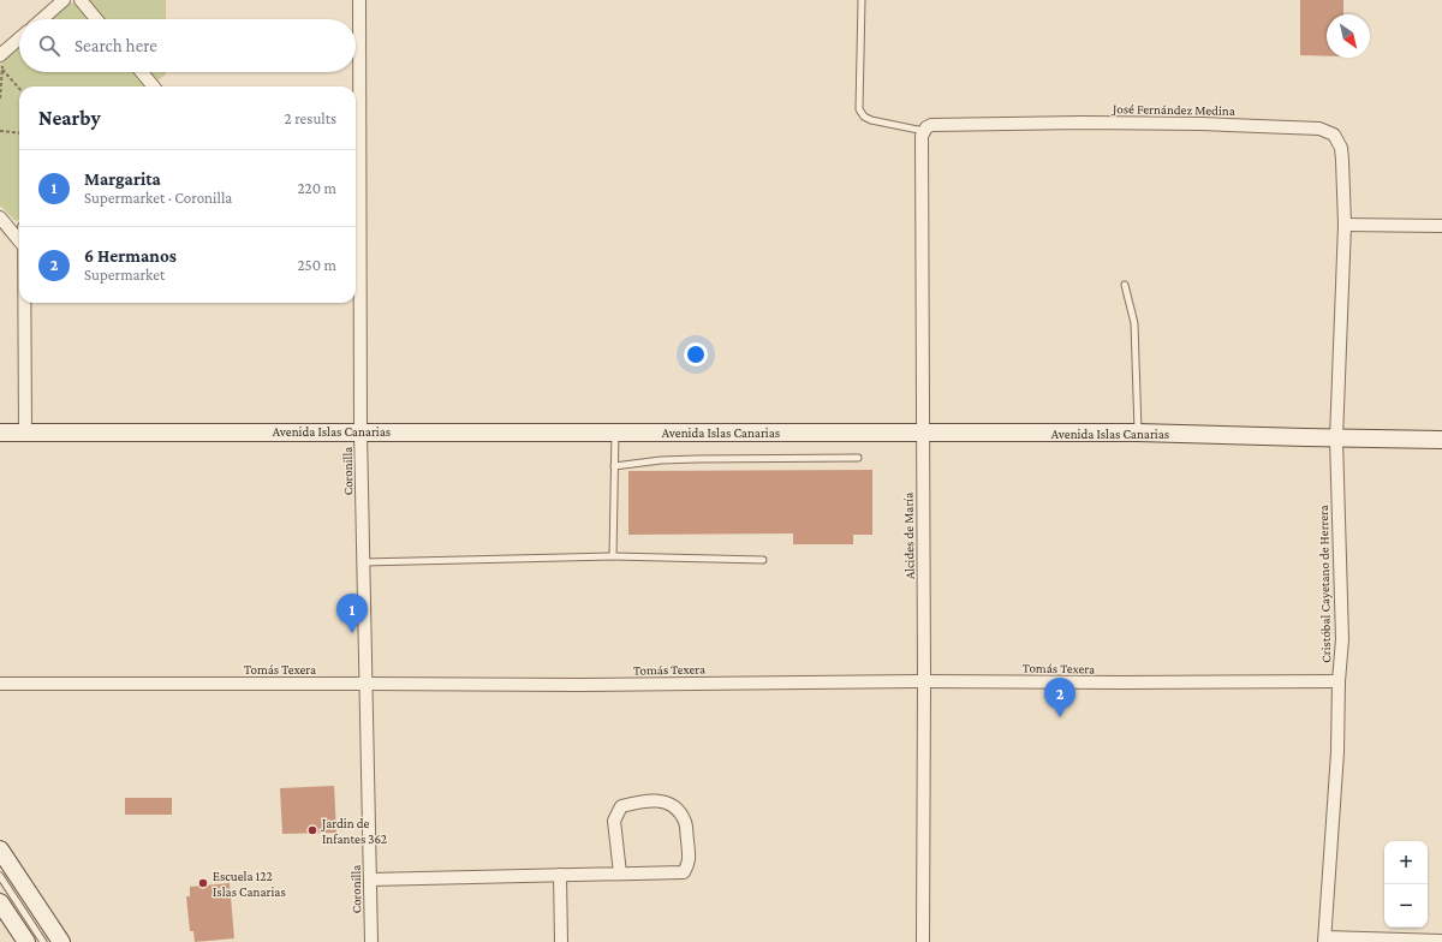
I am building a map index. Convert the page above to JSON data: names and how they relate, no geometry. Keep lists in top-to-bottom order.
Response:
{
  "streets": {
    "street": [
      "José Fernández Medina",
      "Avenida Islas Canarias",
      "Coronilla",
      "Alcides de María",
      "Cristóbal Cayetano de Herrera",
      "Tomás Texera"
    ]
  },
  "crossings": [
    ["José Fernández Medina", "Alcides de María"],
    ["José Fernández Medina", "Cristóbal Cayetano de Herrera"],
    ["Avenida Islas Canarias", "Coronilla"],
    ["Avenida Islas Canarias", "Alcides de María"],
    ["Avenida Islas Canarias", "Cristóbal Cayetano de Herrera"],
    ["Coronilla", "Tomás Texera"],
    ["Alcides de María", "Tomás Texera"],
    ["Cristóbal Cayetano de Herrera", "Tomás Texera"]
  ],
  "places": ["Jardin de Infantes 362", "Escuela 122 Islas Canarias"],
  "north": "bottom right",
  "page": {
    "search": "Search here",
    "heading": ["Nearby", "2 results"],
    "list": [
      {
        "mark": "1",
        "name": "Margarita",
        "note": "Supermarket · Coronilla",
        "value": "220 m"
      },
      {
        "mark": "2",
        "name": "6 Hermanos",
        "note": "Supermarket",
        "value": "250 m"
      }
    ],
    "pins": ["1", "2"],
    "map_buttons": ["+", "−"]
  }
}
